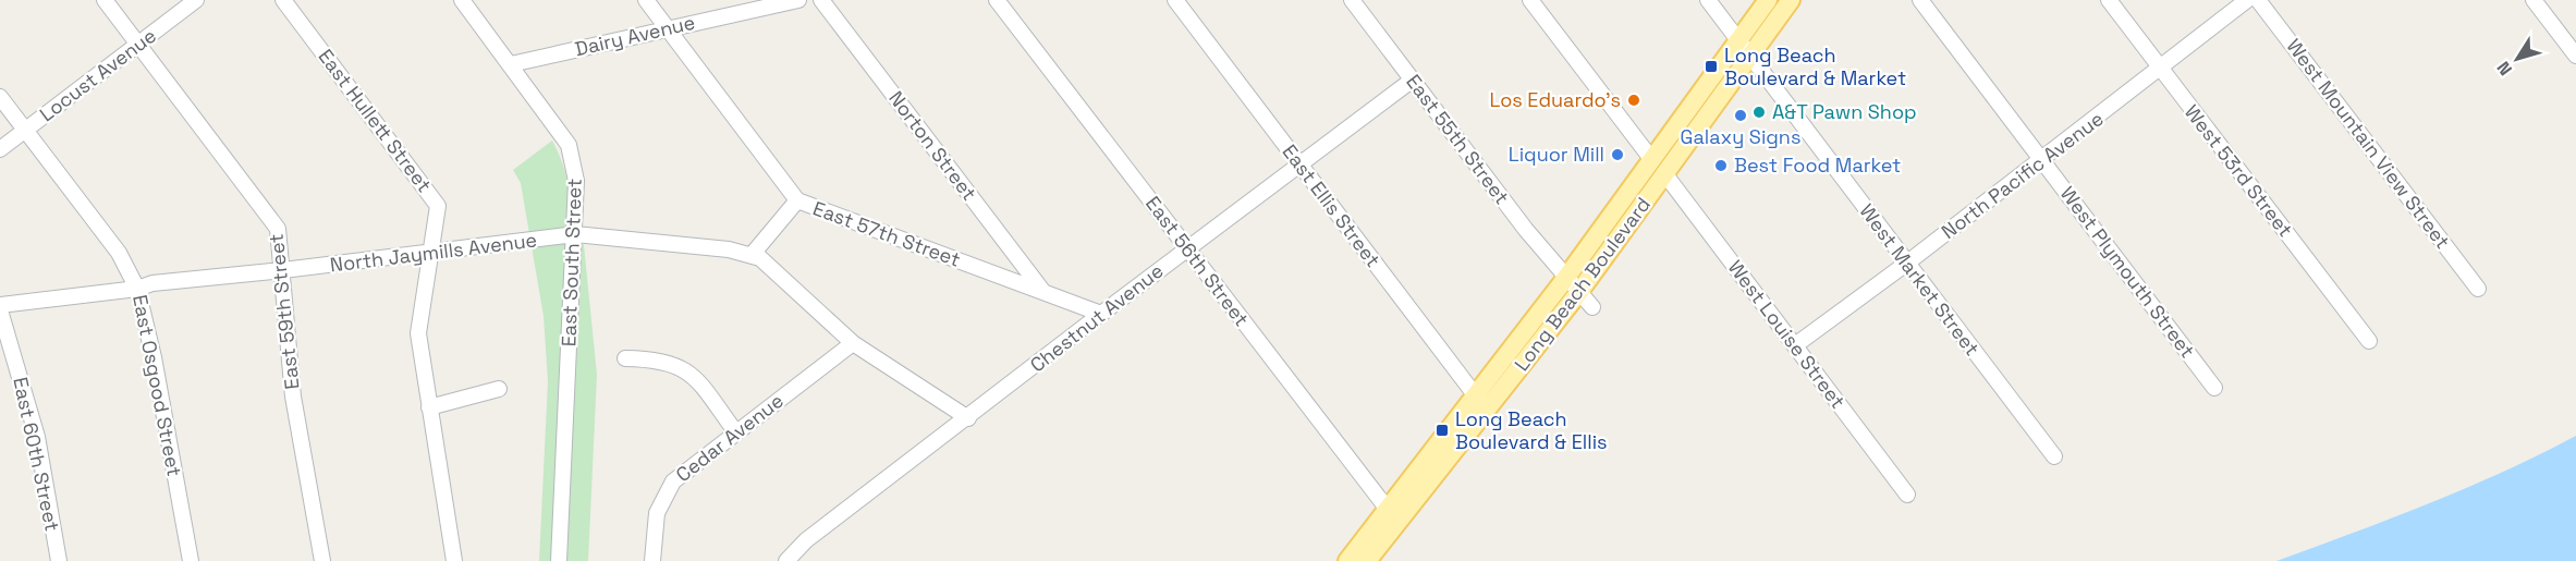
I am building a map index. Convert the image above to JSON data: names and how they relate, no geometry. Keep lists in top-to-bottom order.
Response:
{
  "streets": {
    "main road": ["Long Beach Boulevard"],
    "street": [
      "Dairy Avenue",
      "Locust Avenue",
      "East Hullett Street",
      "East 55th Street",
      "West Mountain View Street",
      "Norton Street",
      "West 53rd Street",
      "North Pacific Avenue",
      "East Ellis Street",
      "East 57th Street",
      "North Jaymills Avenue",
      "East 56th Street",
      "East South Street",
      "West Plymouth Street",
      "West Market Street",
      "East 59th Street",
      "Chestnut Avenue",
      "West Louise Street",
      "East Osgood Street",
      "Cedar Avenue",
      "East 60th Street"
    ]
  },
  "crossings": [
    ["Dairy Avenue", "East 57th Street"],
    ["Dairy Avenue", "East South Street"],
    ["Locust Avenue", "East 59th Street"],
    ["Locust Avenue", "East Osgood Street"],
    ["East Hullett Street", "North Jaymills Avenue"],
    ["East 55th Street", "Long Beach Boulevard"],
    ["East 55th Street", "Chestnut Avenue"],
    ["Norton Street", "East 57th Street"],
    ["West 53rd Street", "North Pacific Avenue"],
    ["North Pacific Avenue", "West Plymouth Street"],
    ["North Pacific Avenue", "West Market Street"],
    ["North Pacific Avenue", "West Louise Street"],
    ["East Ellis Street", "Long Beach Boulevard"],
    ["East Ellis Street", "Chestnut Avenue"],
    ["East 57th Street", "Chestnut Avenue"],
    ["North Jaymills Avenue", "East South Street"],
    ["North Jaymills Avenue", "East 59th Street"],
    ["North Jaymills Avenue", "East Osgood Street"],
    ["East 56th Street", "Long Beach Boulevard"],
    ["East 56th Street", "Chestnut Avenue"],
    ["West Market Street", "Long Beach Boulevard"],
    ["Long Beach Boulevard", "West Louise Street"]
  ],
  "places": {
    "transit": ["Long Beach Boulevard & Market", "Long Beach Boulevard & Ellis"],
    "other": [
      "Los Eduardo's",
      "A&T Pawn Shop",
      "Galaxy Signs",
      "Liquor Mill",
      "Best Food Market"
    ]
  },
  "north": "bottom left"
}
